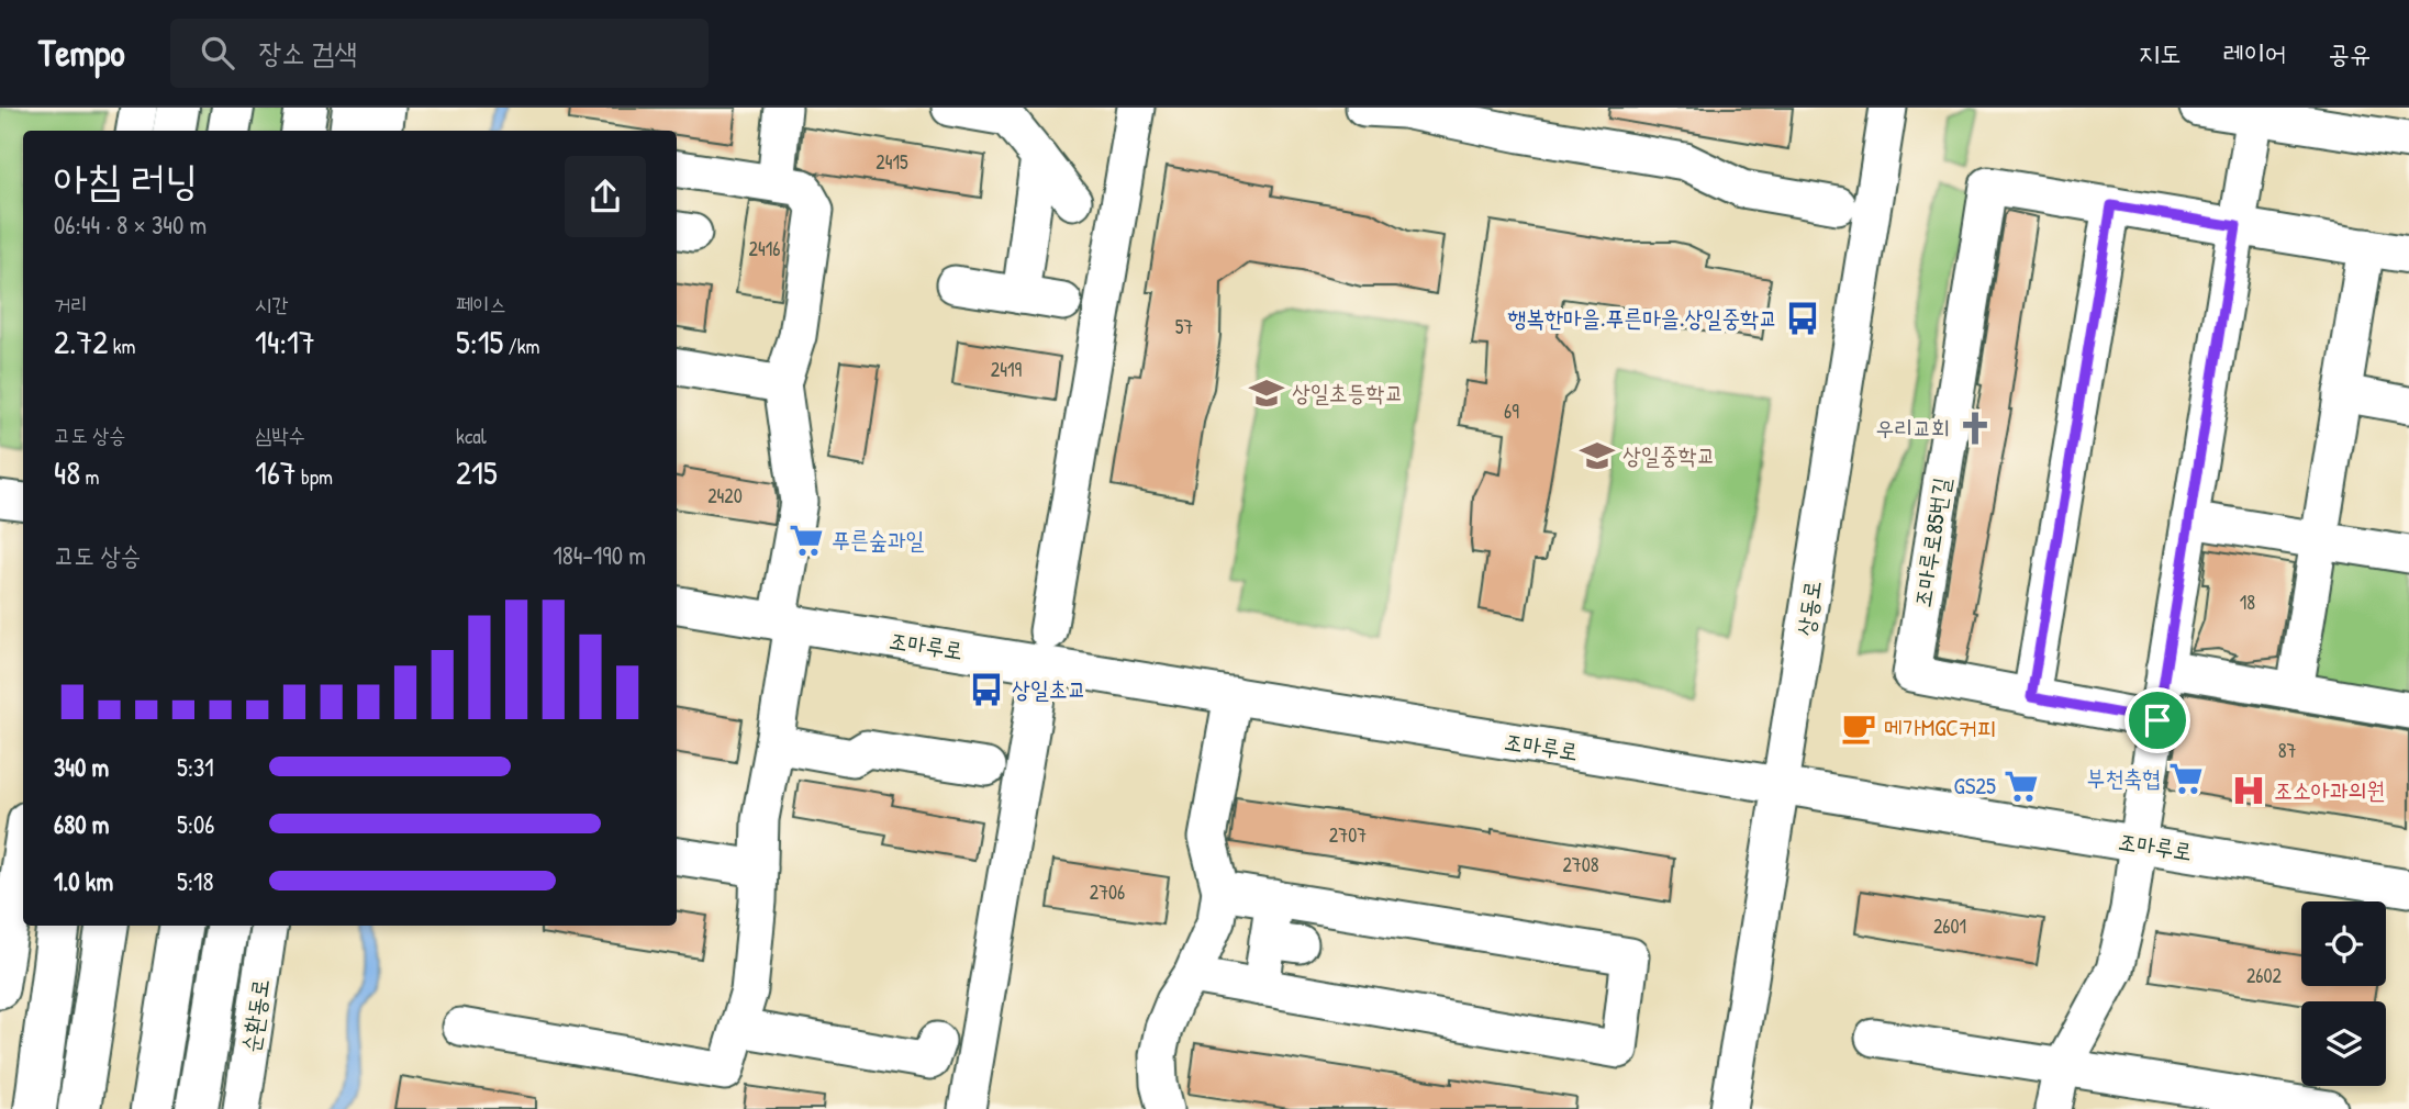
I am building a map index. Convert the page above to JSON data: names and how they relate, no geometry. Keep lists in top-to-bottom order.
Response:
{
  "streets": {
    "street": [
      "조마루로85번길",
      "상동로",
      "조마루로",
      "순환동로"
    ]
  },
  "crossings": [
    ["상동로", "조마루로"]
  ],
  "places": {
    "bus stop": ["행복한마을.푸른마을.상일중학교", "상일초교"],
    "school or university": ["상일초등학교", "상일중학교"],
    "church": ["우리교회"],
    "supermarket": ["푸른숲과일", "부천축협", "GS25"],
    "cafe": ["메가MGC커피"],
    "hospital": ["조소아과의원"]
  },
  "house_numbers": [
    "2415",
    "2416",
    "57",
    "2419",
    "69",
    "2420",
    "18",
    "87",
    "2707",
    "2708",
    "2706",
    "2601",
    "2602"
  ],
  "page": {
    "header": "Tempo",
    "search": "장소 검색",
    "nav": ["지도", "레이어", "공유"],
    "heading": ["아침 러닝", "06:44 · 8 × 340 m"],
    "stats": [
      ["거리", "2.72 km"],
      ["시간", "14:17"],
      ["페이스", "5:15 /km"],
      ["고도 상승", "48 m"],
      ["심박수", "167 bpm"],
      ["kcal", "215"]
    ],
    "chart": ["고도 상승", "184–190 m"],
    "list": [
      {
        "name": "340 m",
        "note": "5:31"
      },
      {
        "name": "680 m",
        "note": "5:06"
      },
      {
        "name": "1.0 km",
        "note": "5:18"
      }
    ]
  }
}
